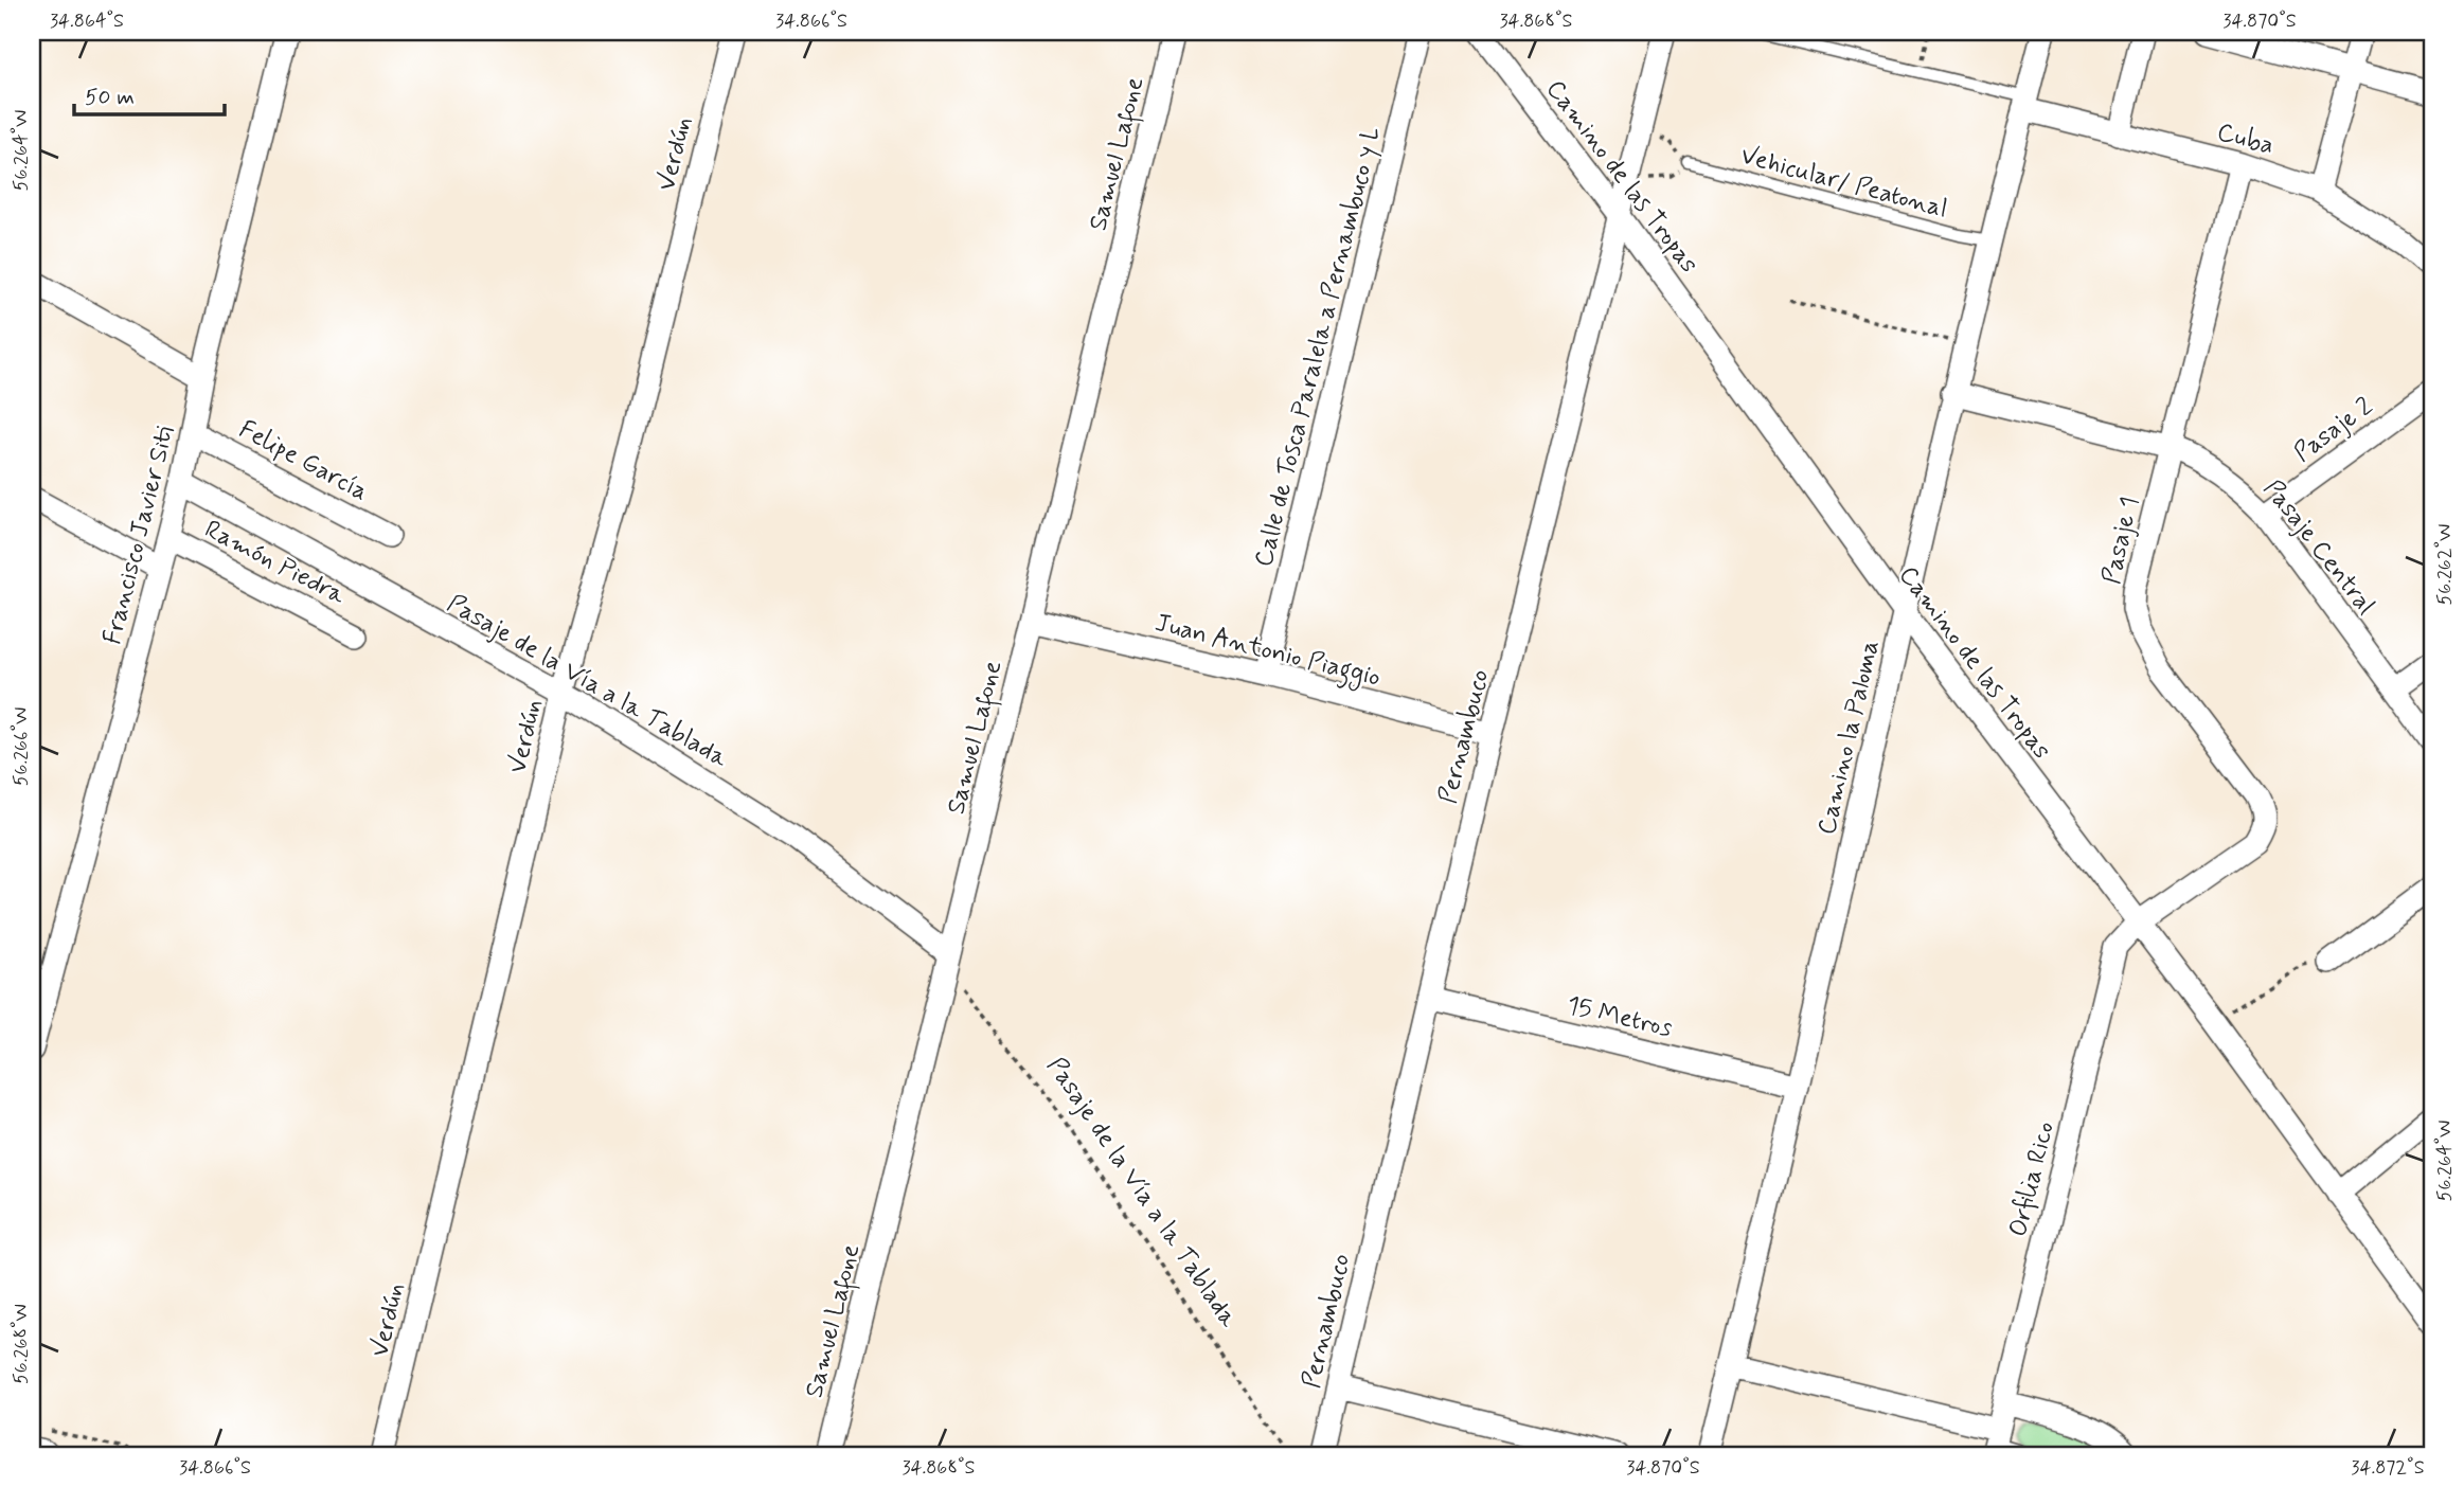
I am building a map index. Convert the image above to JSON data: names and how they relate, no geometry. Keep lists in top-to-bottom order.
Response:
{
  "streets": {
    "street": [
      "Cuba",
      "Verdún",
      "Samuel Lafone",
      "Camino de las Tropas",
      "Calle de Tosca Paralela a Pernambuco y L",
      "Pasaje 2",
      "Felipe García",
      "Francisco Javier Siti",
      "Pasaje 1",
      "Pasaje Central",
      "Ramón Piedra",
      "Juan Antonio Piaggio",
      "Pasaje de la Vía a la Tablada",
      "Pernambuco",
      "Camino la Paloma",
      "15 Metros",
      "Orfilia Rico"
    ],
    "lane": ["Vehicular/ Peatonal"]
  },
  "crossings": [
    ["Cuba", "Pasaje 1"],
    ["Cuba", "Camino la Paloma"],
    ["Verdún", "Pasaje de la Vía a la Tablada"],
    ["Samuel Lafone", "Juan Antonio Piaggio"],
    ["Samuel Lafone", "Pasaje de la Vía a la Tablada"],
    ["Camino de las Tropas", "Pasaje 1"],
    ["Camino de las Tropas", "Pernambuco"],
    ["Camino de las Tropas", "Camino la Paloma"],
    ["Camino de las Tropas", "Orfilia Rico"],
    ["Vehicular/ Peatonal", "Camino la Paloma"],
    ["Calle de Tosca Paralela a Pernambuco y L", "Juan Antonio Piaggio"],
    ["Pasaje 2", "Pasaje Central"],
    ["Felipe García", "Francisco Javier Siti"],
    ["Francisco Javier Siti", "Ramón Piedra"],
    ["Francisco Javier Siti", "Pasaje de la Vía a la Tablada"],
    ["Pasaje 1", "Pasaje Central"],
    ["Pasaje 1", "Orfilia Rico"],
    ["Pasaje Central", "Camino la Paloma"],
    ["Juan Antonio Piaggio", "Pernambuco"],
    ["Pernambuco", "15 Metros"],
    ["Camino la Paloma", "15 Metros"]
  ],
  "scale_bar": "50 m",
  "coordinates": [
    "34.864°S",
    "34.866°S",
    "34.868°S",
    "34.870°S",
    "56.264°W",
    "56.262°W",
    "56.266°W",
    "56.268°W",
    "34.872°S"
  ]
}
